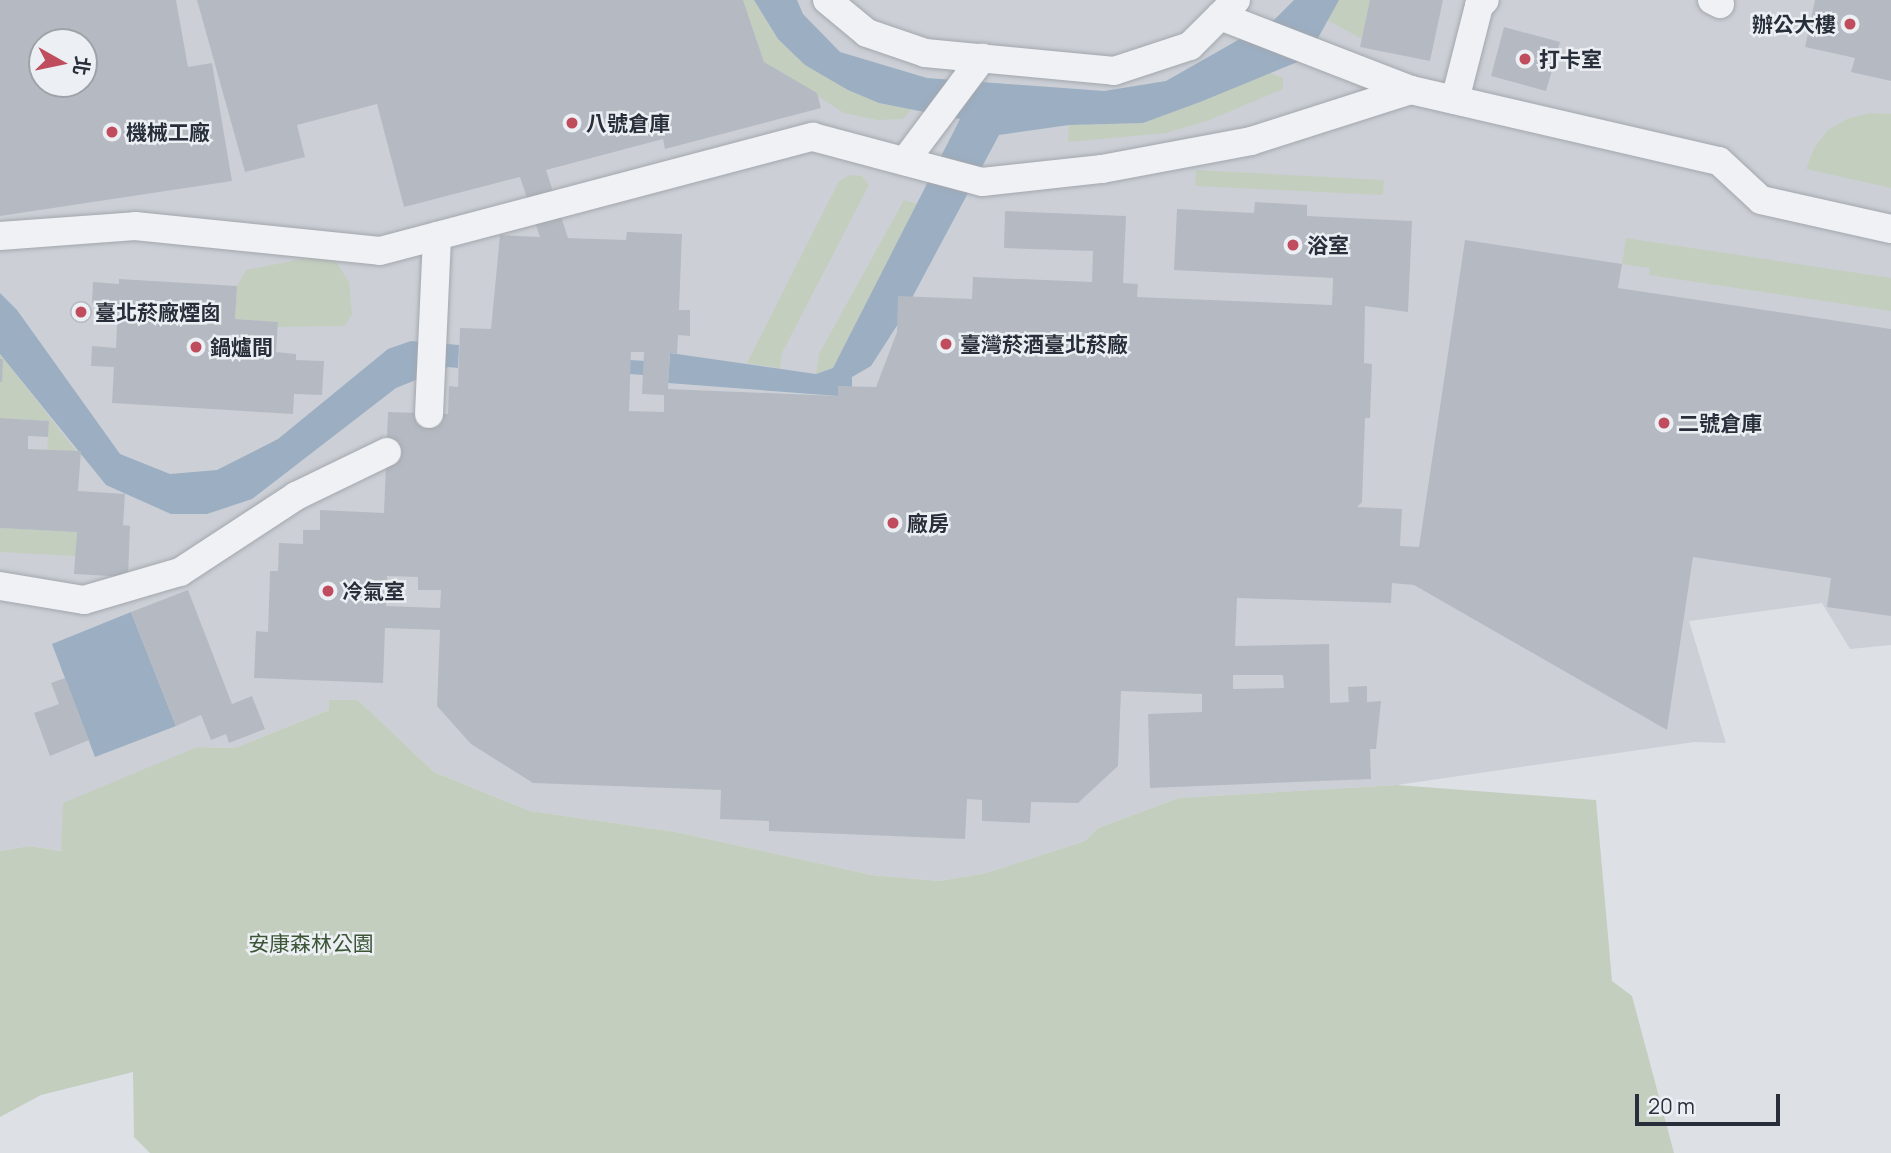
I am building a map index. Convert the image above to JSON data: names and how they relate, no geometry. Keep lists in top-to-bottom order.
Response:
{
  "parks": ["安康森林公園"],
  "places": [
    "辦公大樓",
    "打卡室",
    "八號倉庫",
    "機械工廠",
    "浴室",
    "臺北菸廠煙囪",
    "臺灣菸酒臺北菸廠",
    "鍋爐間",
    "二號倉庫",
    "廠房",
    "冷氣室"
  ],
  "scale_bar": "20 m",
  "north": "right"
}
